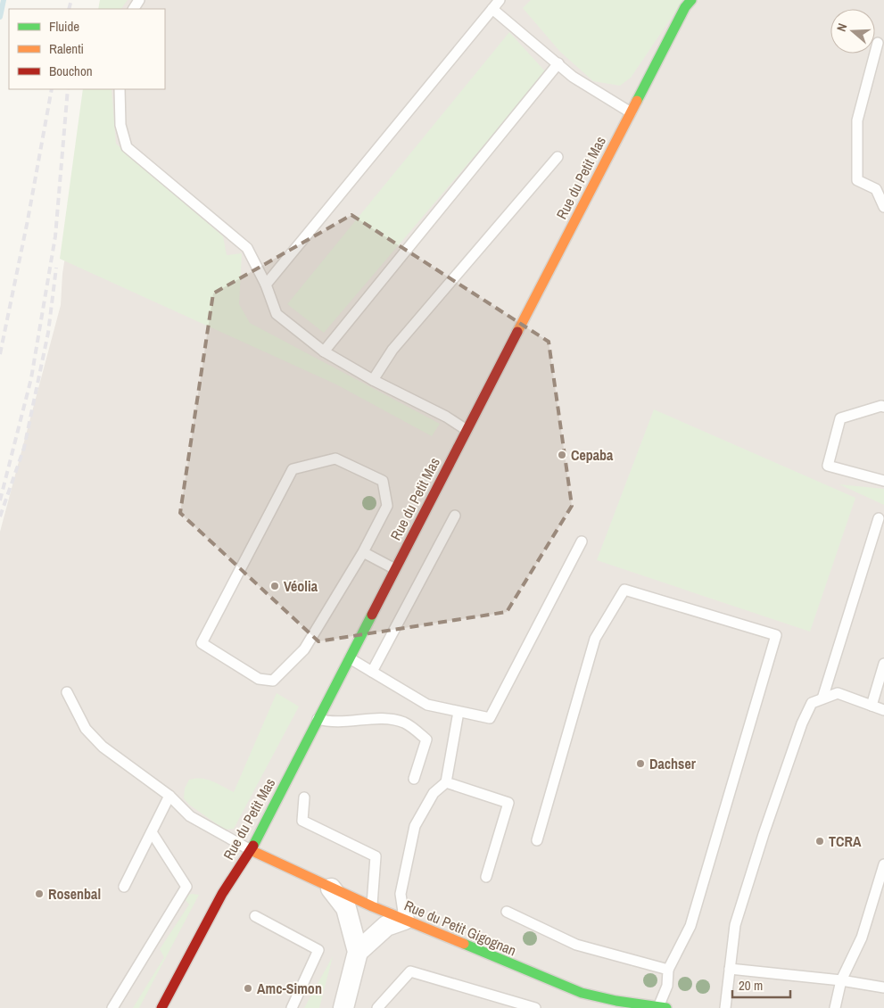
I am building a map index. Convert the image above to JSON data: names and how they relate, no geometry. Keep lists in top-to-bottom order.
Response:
{
  "streets": {
    "street": ["Rue du Petit Mas", "Rue du Petit Gigognan"]
  },
  "crossings": [
    ["Rue du Petit Mas", "Rue du Petit Gigognan"]
  ],
  "places": [
    "Cepaba",
    "Véolia",
    "Dachser",
    "TCRA",
    "Rosenbal",
    "Amc-Simon"
  ],
  "legend": ["Fluide", "Ralenti", "Bouchon"],
  "scale_bar": "20 m",
  "north": "left"
}
